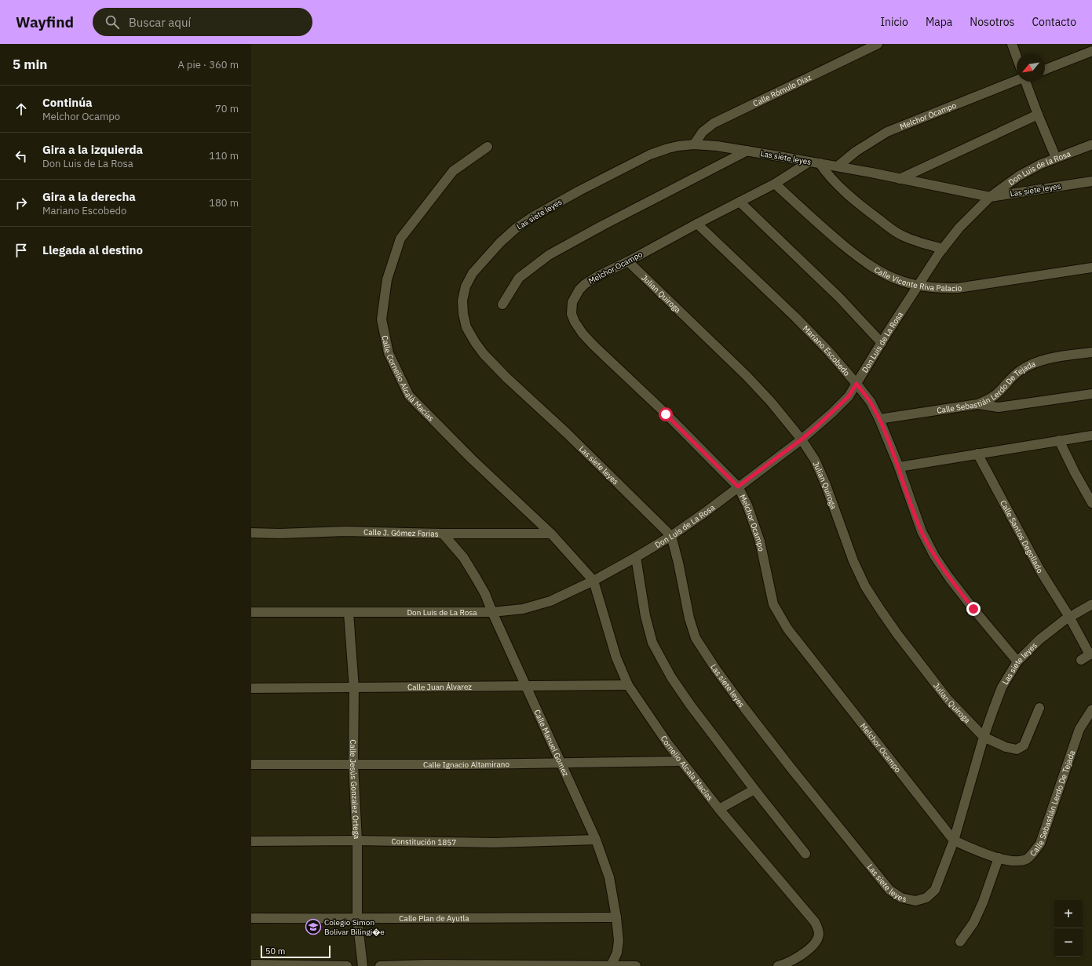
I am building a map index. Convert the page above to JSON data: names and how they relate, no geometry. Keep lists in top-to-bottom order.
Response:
{
  "streets": {
    "street": [
      "Calle Rómulo Díaz",
      "Melchor Ocampo",
      "Las siete leyes",
      "Don Luis de la Rosa",
      "Calle Vicente Riva Palacio",
      "Julian Quiroga",
      "Don Luis de La Rosa",
      "Mariano Escobedo",
      "Calle Cornelio Alcalá Macías",
      "Calle Sebastián Lerdo De Tejada",
      "Calle J. Gómez Farias",
      "Calle Santos Degollado",
      "Calle Juan Álvarez",
      "Calle Manuel Gomez",
      "Calle Ignacio Altamirano",
      "Cornelio Alcala Macías",
      "Calle Jesús Gonzalez Ortega",
      "Constitución 1857",
      "Calle Plan de Ayutla"
    ]
  },
  "crossings": [
    ["Calle Rómulo Díaz", "Las siete leyes"],
    ["Melchor Ocampo", "Las siete leyes"],
    ["Melchor Ocampo", "Calle Vicente Riva Palacio"],
    ["Melchor Ocampo", "Julian Quiroga"],
    ["Melchor Ocampo", "Don Luis de La Rosa"],
    ["Melchor Ocampo", "Mariano Escobedo"],
    ["Melchor Ocampo", "Calle Sebastián Lerdo De Tejada"],
    ["Las siete leyes", "Don Luis de la Rosa"],
    ["Las siete leyes", "Julian Quiroga"],
    ["Las siete leyes", "Don Luis de La Rosa"],
    ["Las siete leyes", "Mariano Escobedo"],
    ["Las siete leyes", "Calle Sebastián Lerdo De Tejada"],
    ["Las siete leyes", "Calle Santos Degollado"],
    ["Don Luis de la Rosa", "Don Luis de La Rosa"],
    ["Calle Vicente Riva Palacio", "Don Luis de La Rosa"],
    ["Julian Quiroga", "Don Luis de La Rosa"],
    ["Don Luis de La Rosa", "Mariano Escobedo"],
    ["Don Luis de La Rosa", "Calle Cornelio Alcalá Macías"],
    ["Don Luis de La Rosa", "Calle Manuel Gomez"],
    ["Don Luis de La Rosa", "Cornelio Alcala Macías"],
    ["Don Luis de La Rosa", "Calle Jesús Gonzalez Ortega"],
    ["Mariano Escobedo", "Calle Sebastián Lerdo De Tejada"],
    ["Calle Cornelio Alcalá Macías", "Calle J. Gómez Farias"],
    ["Calle Cornelio Alcalá Macías", "Cornelio Alcala Macías"],
    ["Calle J. Gómez Farias", "Calle Manuel Gomez"],
    ["Calle Juan Álvarez", "Calle Manuel Gomez"],
    ["Calle Juan Álvarez", "Cornelio Alcala Macías"],
    ["Calle Juan Álvarez", "Calle Jesús Gonzalez Ortega"],
    ["Calle Manuel Gomez", "Calle Ignacio Altamirano"],
    ["Calle Manuel Gomez", "Constitución 1857"],
    ["Calle Manuel Gomez", "Calle Plan de Ayutla"],
    ["Calle Ignacio Altamirano", "Cornelio Alcala Macías"],
    ["Calle Ignacio Altamirano", "Calle Jesús Gonzalez Ortega"],
    ["Calle Jesús Gonzalez Ortega", "Constitución 1857"],
    ["Calle Jesús Gonzalez Ortega", "Calle Plan de Ayutla"]
  ],
  "places": {
    "school or university": ["Colegio Simon Bolivar Bilingi�e"]
  },
  "scale_bar": "50 m",
  "north": "bottom left",
  "page": {
    "header": "Wayfind",
    "search": "Buscar aquí",
    "nav": [
      "Inicio",
      "Mapa",
      "Nosotros",
      "Contacto"
    ],
    "heading": ["5 min", "A pie · 360 m"],
    "list": [
      ["Continúa", "Melchor Ocampo", "70 m"],
      ["Gira a la izquierda", "Don Luis de La Rosa", "110 m"],
      ["Gira a la derecha", "Mariano Escobedo", "180 m"],
      "Llegada al destino"
    ],
    "map_buttons": ["+", "−"],
    "scale": "50 m"
  }
}
